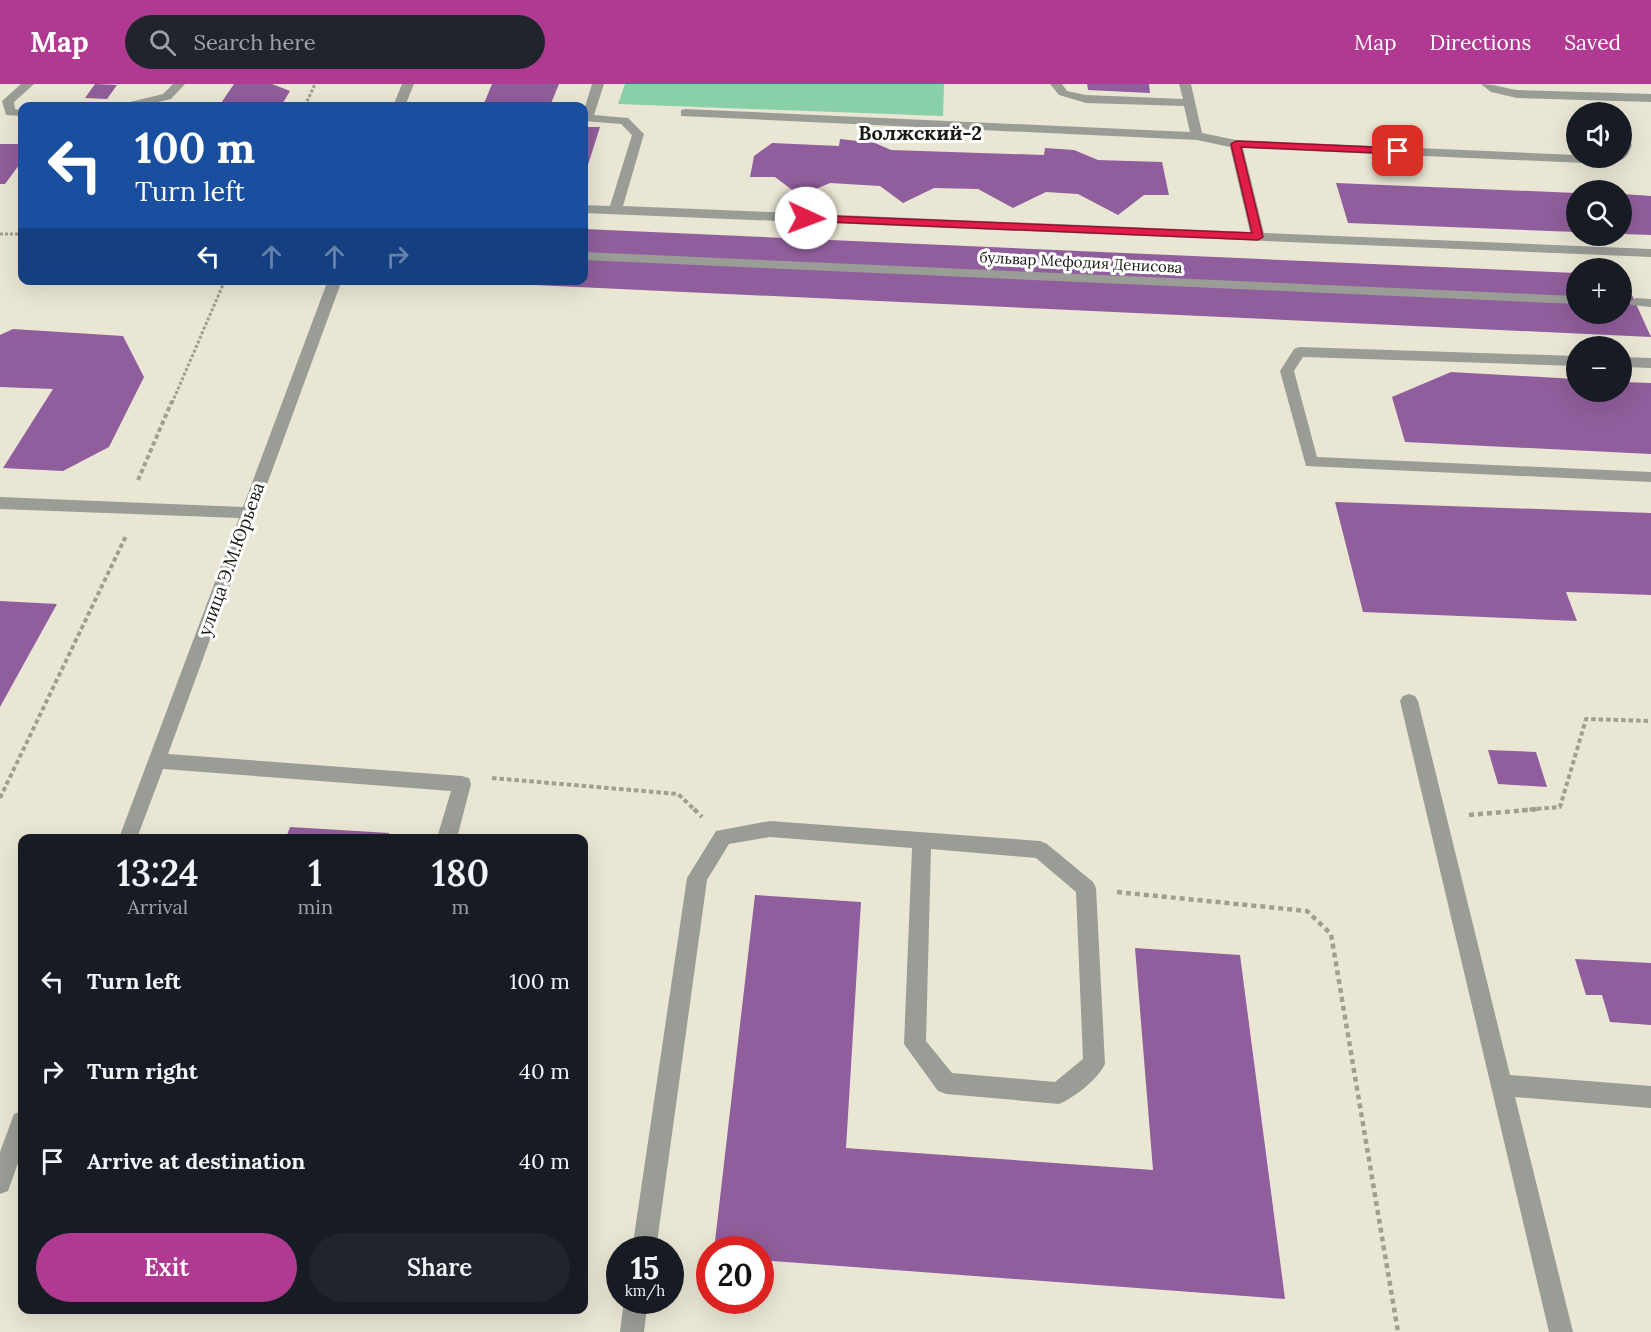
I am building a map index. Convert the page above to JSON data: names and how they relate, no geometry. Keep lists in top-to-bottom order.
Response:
{
  "streets": {
    "street": ["бульвар Мефодия Денисова", "улица Э.М.Юрьева"]
  },
  "districts": ["Волжский-2"],
  "page": {
    "header": "Map",
    "search": "Search here",
    "nav": ["Map", "Directions", "Saved"],
    "map_buttons": ["+", "−"],
    "turn": ["100 m", "Turn left"],
    "eta": [
      "13:24",
      "Arrival",
      "1",
      "min",
      "180",
      "m"
    ],
    "list": [
      {
        "name": "Turn left",
        "value": "100 m"
      },
      {
        "name": "Turn right",
        "value": "40 m"
      },
      {
        "name": "Arrive at destination",
        "value": "40 m"
      }
    ],
    "buttons": ["Exit", "Share"],
    "speed": "15 km/h",
    "limit": "20"
  }
}
